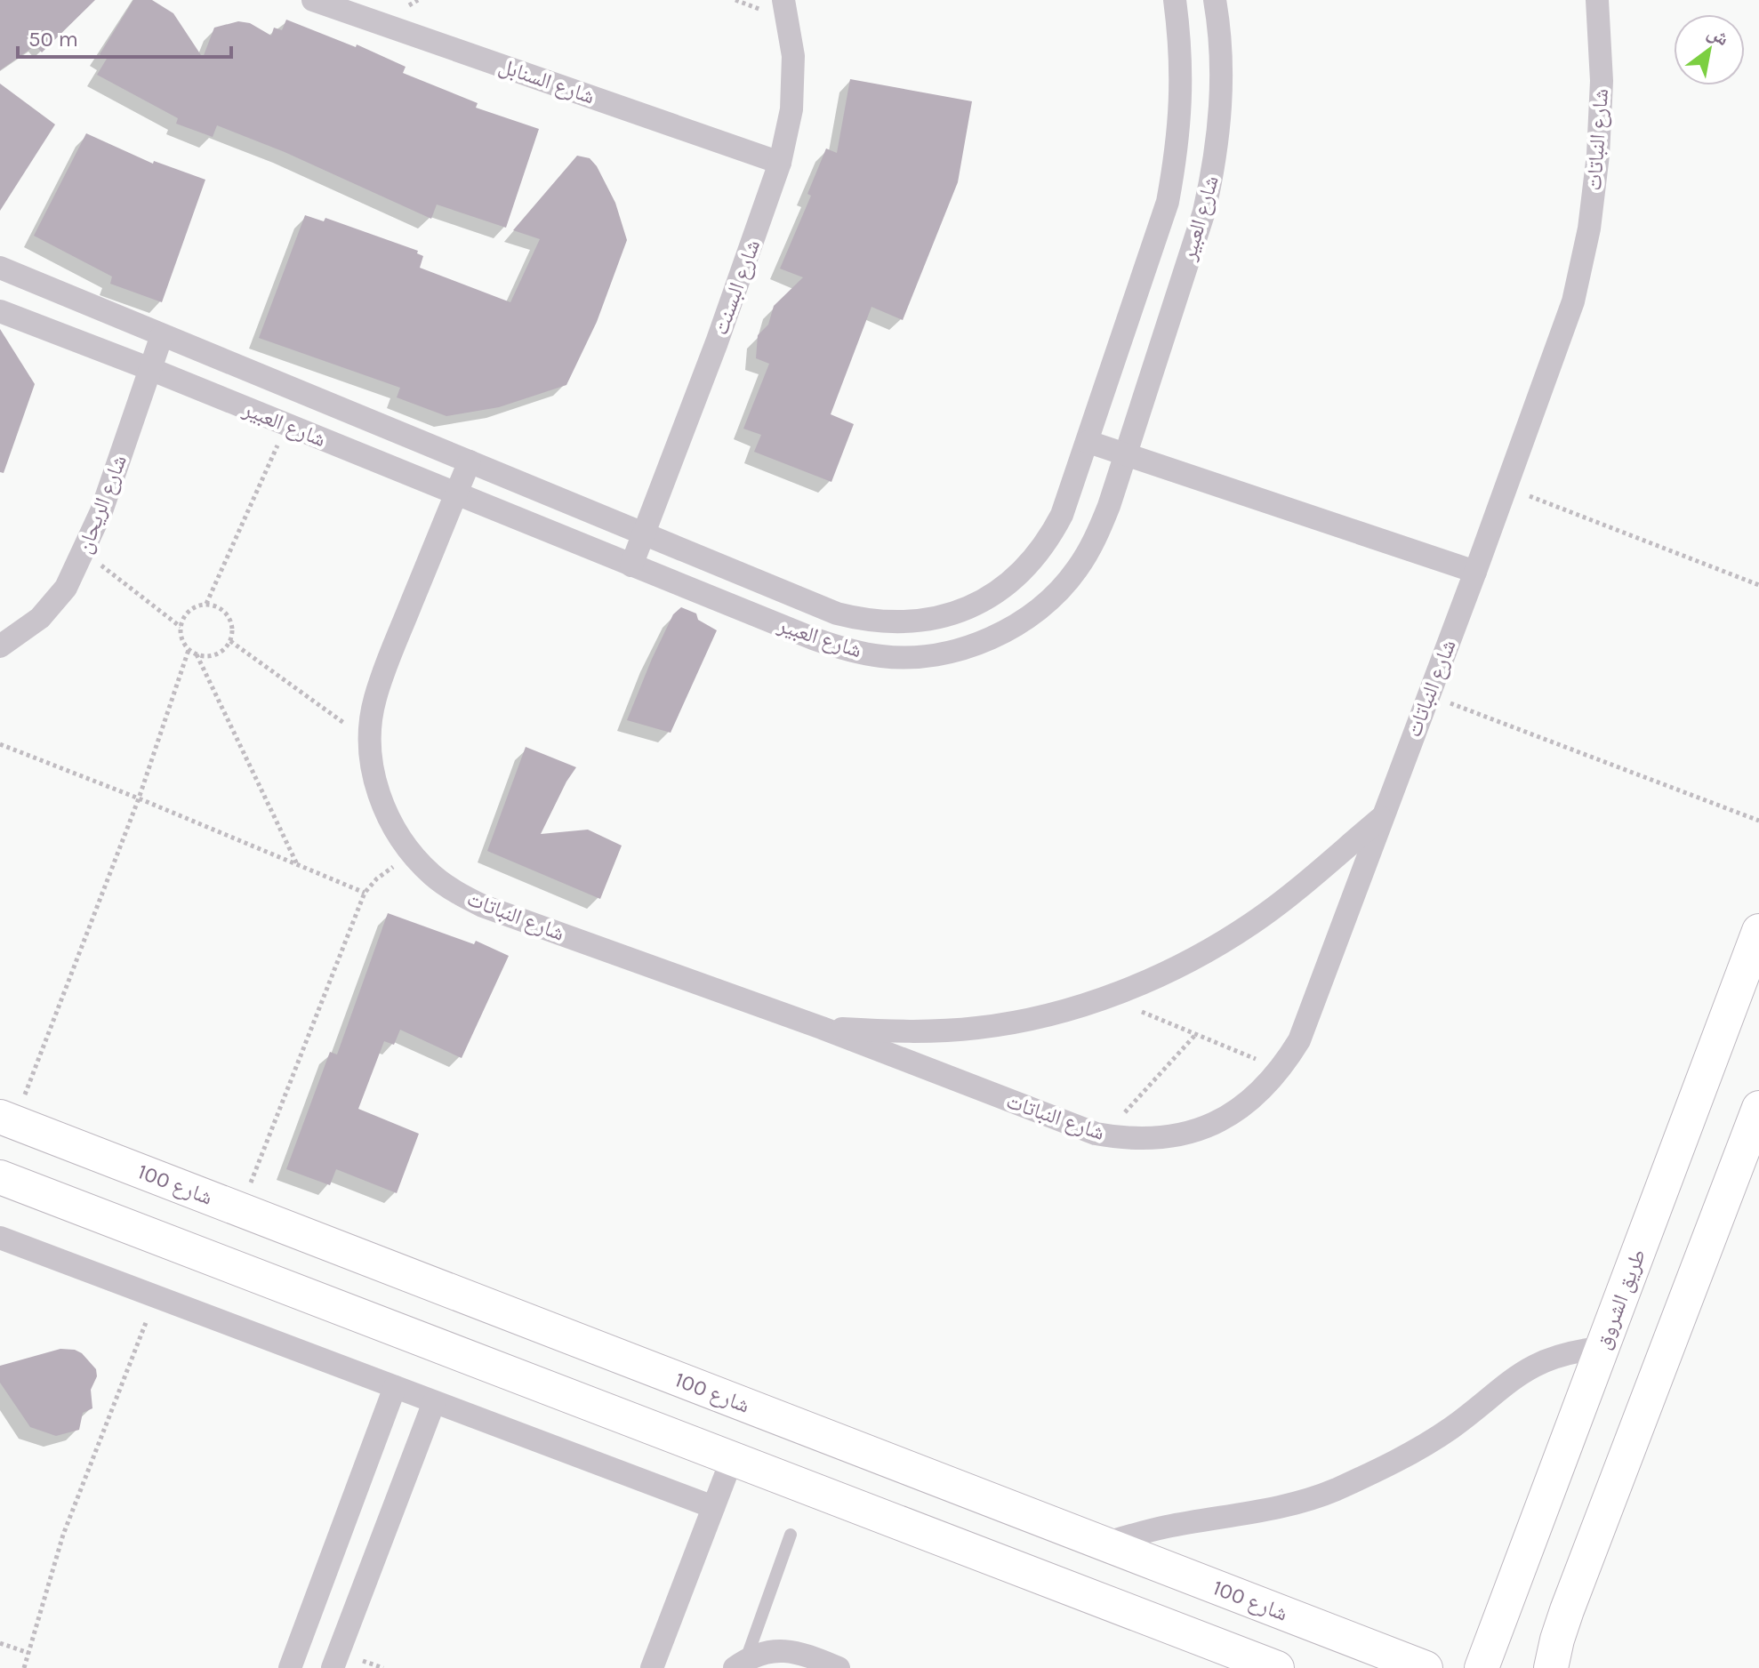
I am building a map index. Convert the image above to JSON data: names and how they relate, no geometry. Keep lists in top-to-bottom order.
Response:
{
  "streets": {
    "street": [
      "شارع السنابل",
      "شارع النباتات",
      "شارع العبير",
      "شارع البسنت",
      "شارع الريحان",
      "شارع 100",
      "طريق الشروق"
    ]
  },
  "crossings": [
    ["شارع السنابل", "شارع البسنت"],
    ["شارع النباتات", "شارع العبير"],
    ["شارع العبير", "شارع البسنت"],
    ["شارع العبير", "شارع الريحان"]
  ],
  "scale_bar": "50 m",
  "north": "top right"
}
